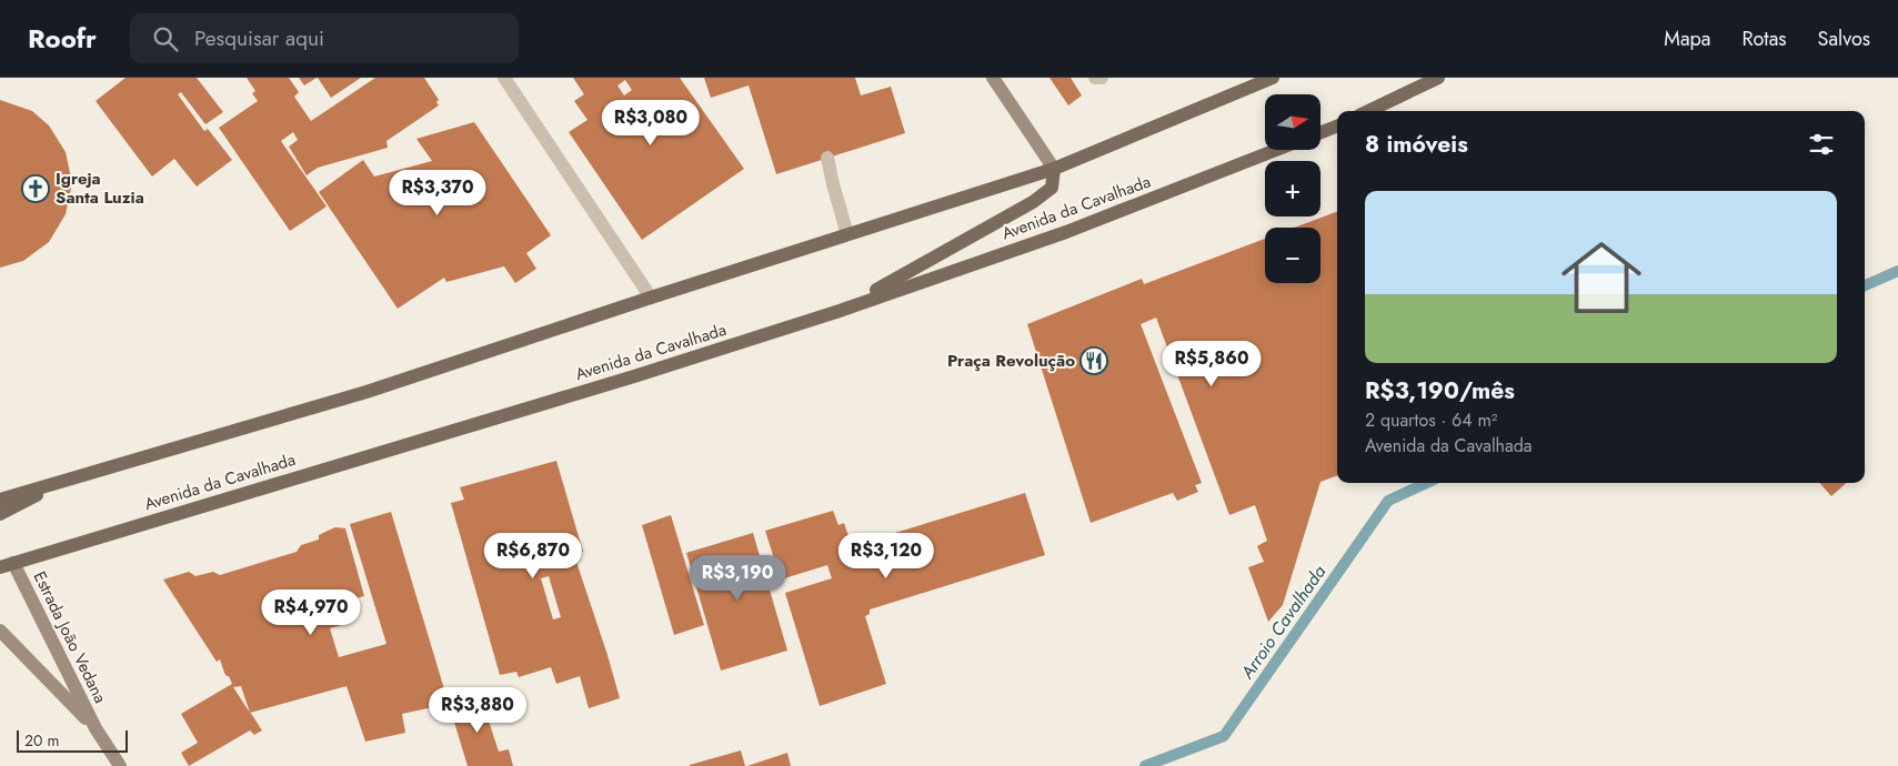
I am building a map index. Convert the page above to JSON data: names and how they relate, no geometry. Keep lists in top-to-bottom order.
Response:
{
  "streets": {
    "main road": ["Avenida da Cavalhada"],
    "street": ["Estrada João Vedana"]
  },
  "crossings": [
    ["Avenida da Cavalhada", "Estrada João Vedana"]
  ],
  "water": ["Arroio Cavalhada"],
  "places": {
    "church": ["Igreja Santa Luzia"],
    "restaurant": ["Praça Revolução"]
  },
  "scale_bar": "20 m",
  "north": "right",
  "page": {
    "header": "Roofr",
    "search": "Pesquisar aqui",
    "nav": ["Mapa", "Rotas", "Salvos"],
    "map_buttons": ["+", "−"],
    "price": [
      "R$3,080",
      "R$3,370",
      "R$5,860",
      "R$6,870",
      "R$3,120",
      "R$3,190",
      "R$4,970",
      "R$3,880"
    ],
    "heading": "8 imóveis",
    "list": [
      {
        "name": "R$3,190/mês",
        "note": "2 quartos · 64 m² · Avenida da Cavalhada"
      }
    ],
    "scale": "20 m"
  }
}
